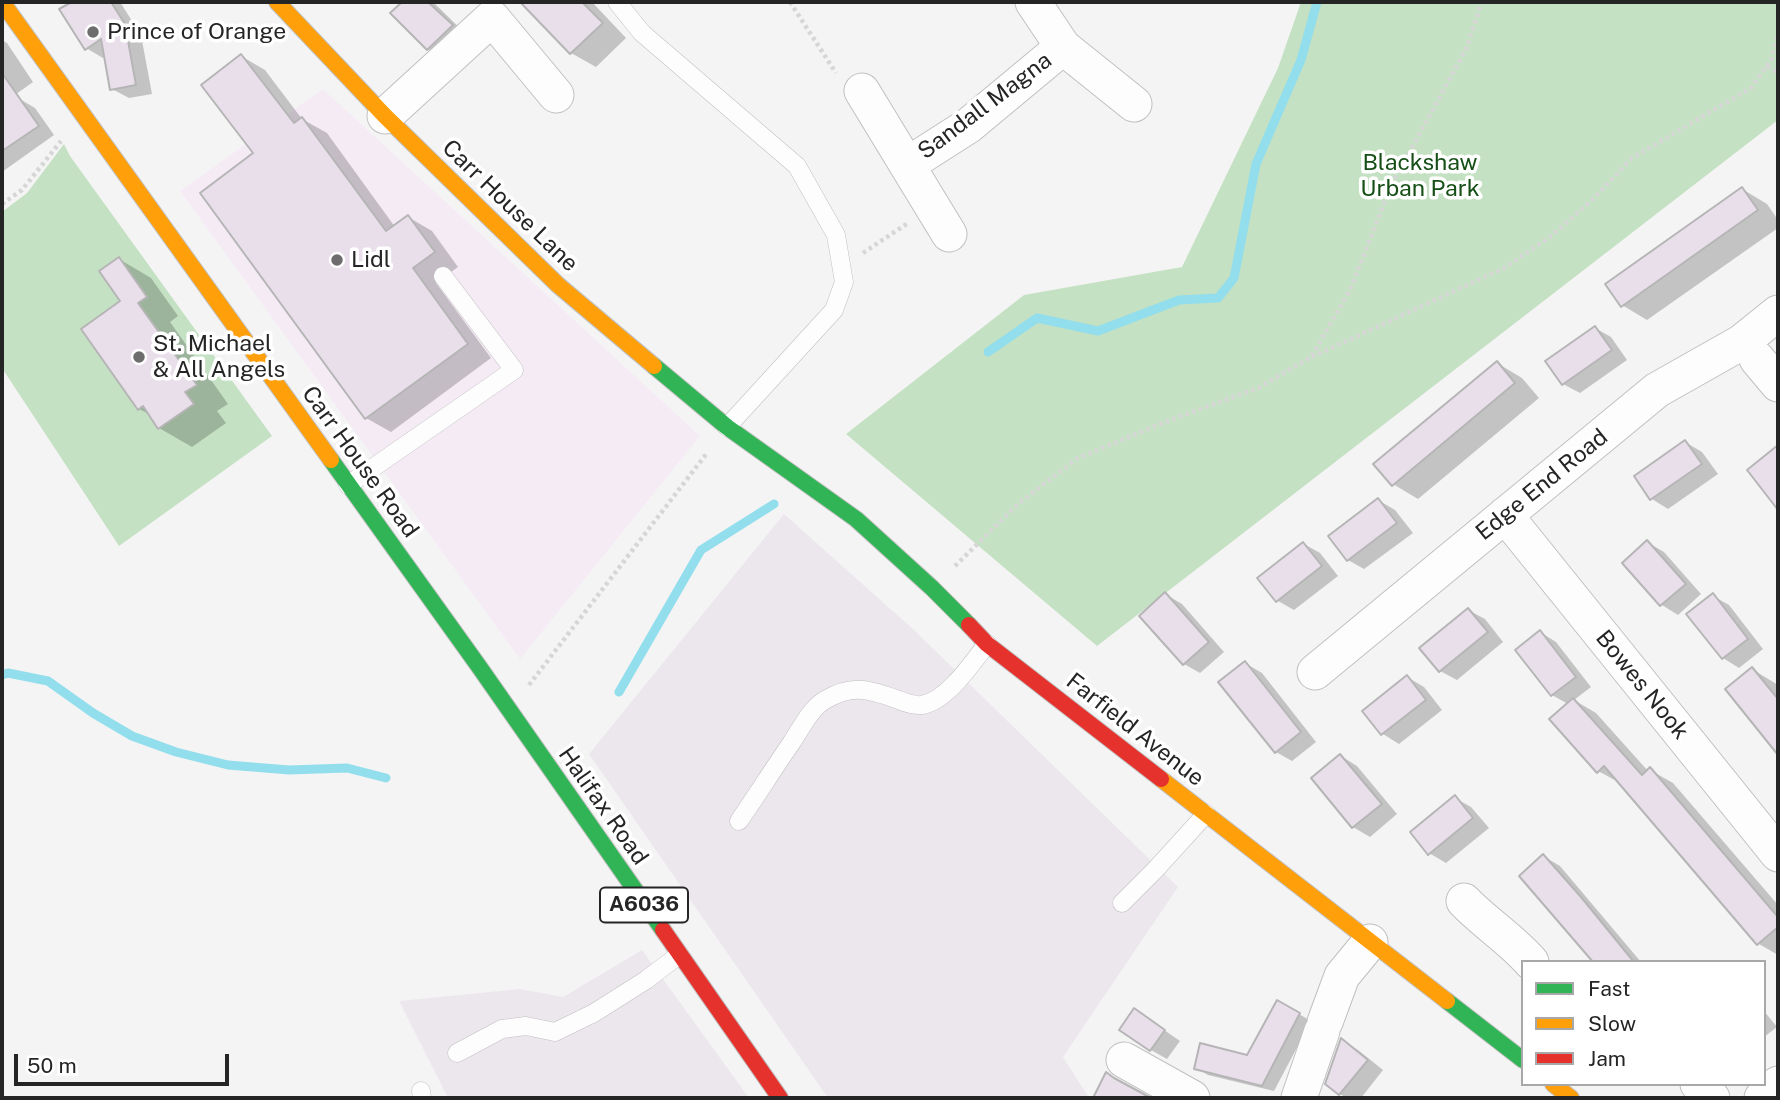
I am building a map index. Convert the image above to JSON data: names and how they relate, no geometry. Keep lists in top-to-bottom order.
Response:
{
  "streets": {
    "main road": [
      "Carr House Lane",
      "Carr House Road",
      "Farfield Avenue",
      "Halifax Road",
      "A6036"
    ],
    "street": ["Sandall Magna", "Edge End Road", "Bowes Nook"]
  },
  "crossings": [
    ["Carr House Lane", "Farfield Avenue"],
    ["Carr House Road", "Halifax Road"],
    ["Edge End Road", "Bowes Nook"]
  ],
  "parks": ["Blackshaw Urban Park"],
  "places": ["Prince of Orange", "Lidl", "St. Michael & All Angels"],
  "legend": ["Fast", "Slow", "Jam"],
  "scale_bar": "50 m"
}
